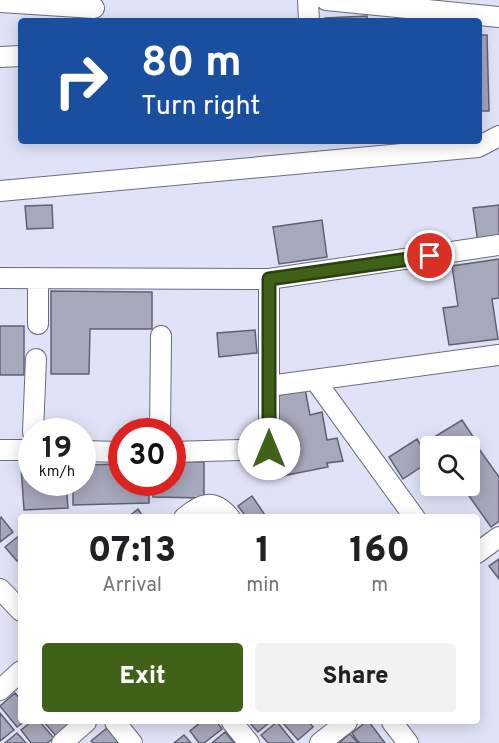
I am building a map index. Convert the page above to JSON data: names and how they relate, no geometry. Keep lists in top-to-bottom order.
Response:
{
  "page": {
    "turn": ["80 m", "Turn right"],
    "speed": "19 km/h",
    "limit": "30",
    "eta": [
      "07:13",
      "Arrival",
      "1",
      "min",
      "160",
      "m"
    ],
    "buttons": ["Exit", "Share"]
  }
}
